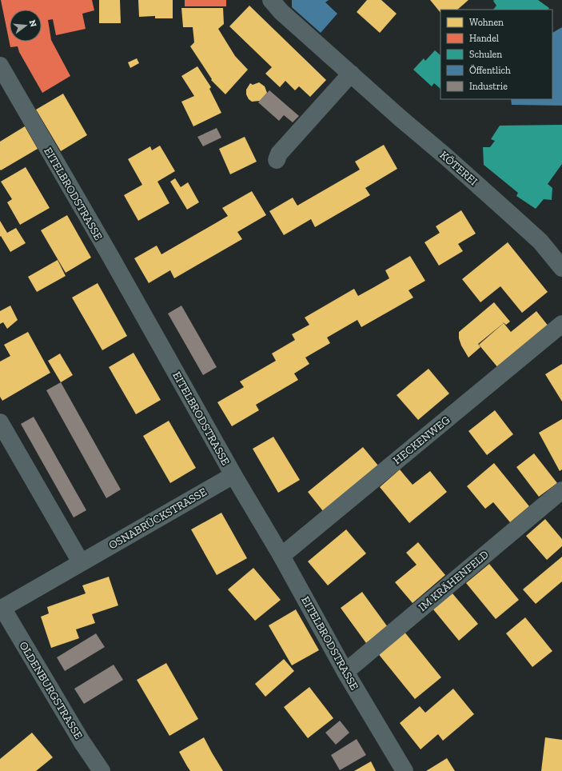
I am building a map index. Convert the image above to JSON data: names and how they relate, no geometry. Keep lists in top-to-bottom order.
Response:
{
  "streets": {
    "street": [
      "KÖTEREI",
      "EITELBRODSTRASSE",
      "HECKENWEG",
      "OSNABRÜCKSTRASSE",
      "IM KRÄHENFELD",
      "OLDENBURGSTRASSE"
    ]
  },
  "crossings": [
    ["EITELBRODSTRASSE", "HECKENWEG"],
    ["EITELBRODSTRASSE", "OSNABRÜCKSTRASSE"],
    ["EITELBRODSTRASSE", "IM KRÄHENFELD"],
    ["OSNABRÜCKSTRASSE", "OLDENBURGSTRASSE"]
  ],
  "legend": [
    "Wohnen",
    "Handel",
    "Schulen",
    "Öffentlich",
    "Industrie"
  ],
  "north": "right"
}
